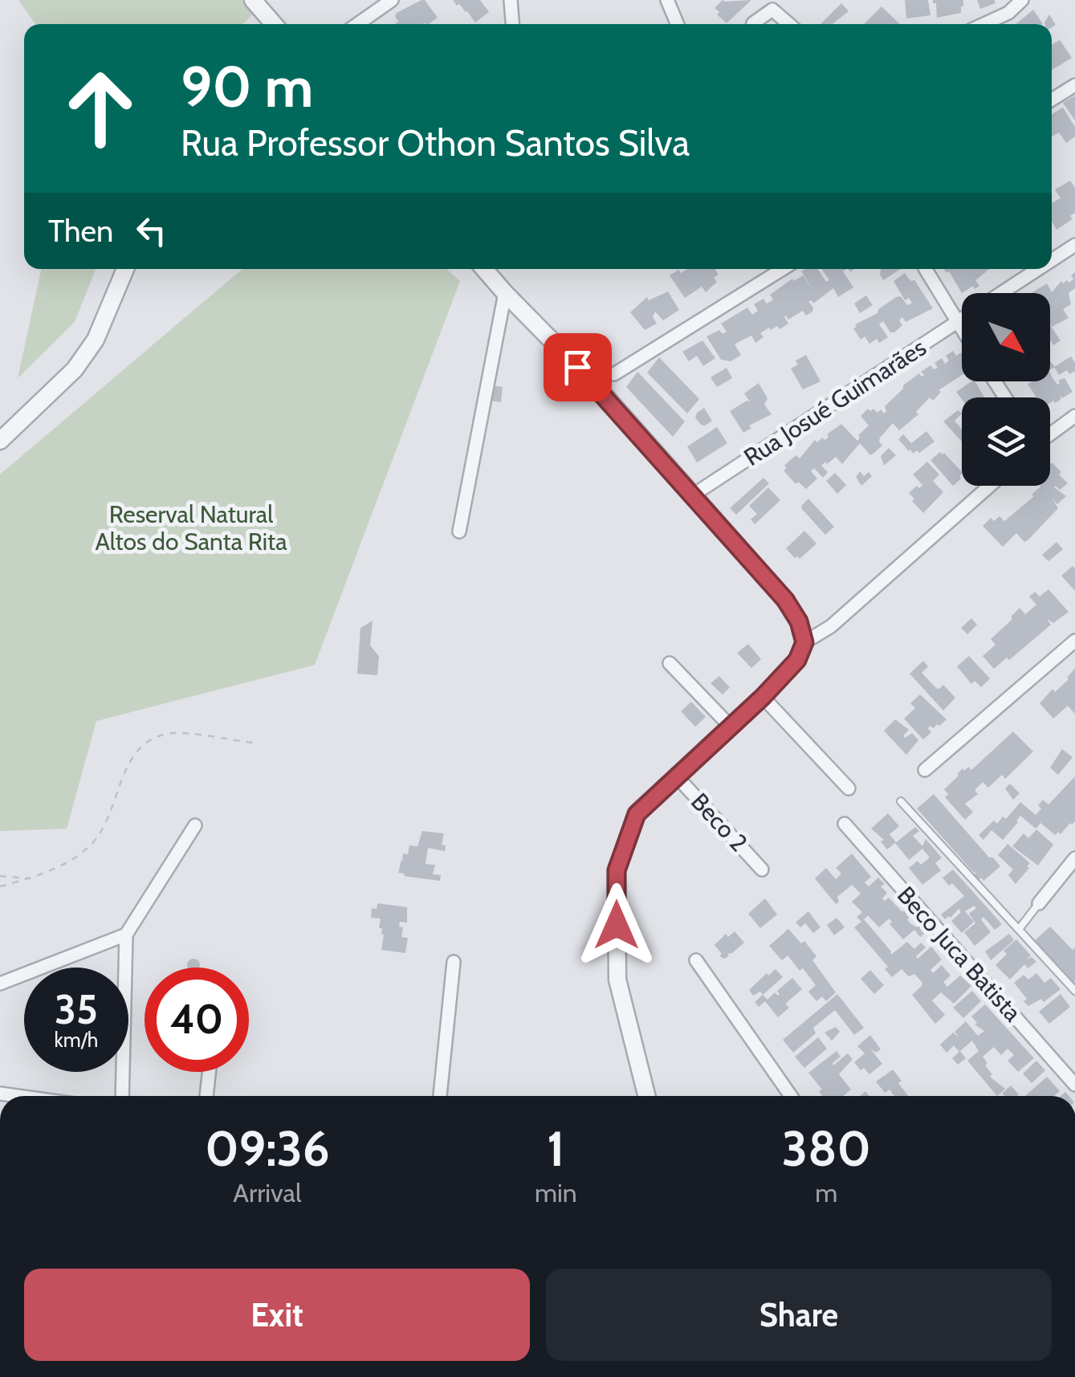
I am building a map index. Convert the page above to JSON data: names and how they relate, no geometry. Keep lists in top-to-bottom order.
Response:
{
  "streets": {
    "street": ["Rua Josué Guimarães", "Beco 2", "Beco Juca Batista"]
  },
  "parks": ["Reserval Natural Altos do Santa Rita"],
  "north": "bottom right",
  "page": {
    "turn": ["90 m", "Rua Professor Othon Santos Silva"],
    "then": "Then",
    "speed": "35 km/h",
    "limit": "40",
    "eta": [
      "09:36",
      "Arrival",
      "1",
      "min",
      "380",
      "m"
    ],
    "buttons": ["Exit", "Share"]
  }
}
